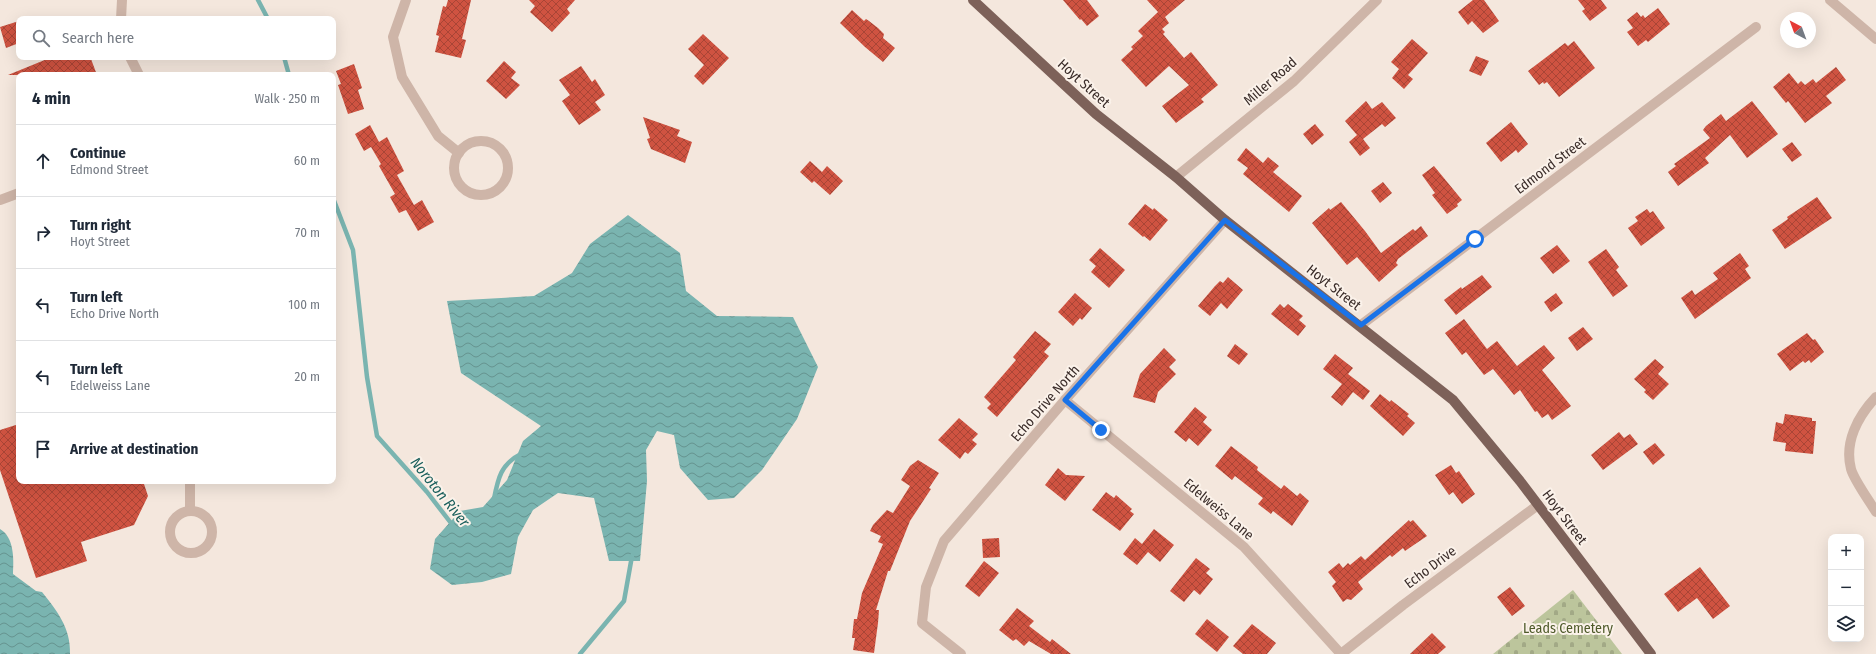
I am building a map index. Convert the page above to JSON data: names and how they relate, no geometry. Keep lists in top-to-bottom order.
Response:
{
  "streets": {
    "main road": ["Hoyt Street"],
    "street": [
      "Miller Road",
      "Edmond Street",
      "Echo Drive North",
      "Edelweiss Lane",
      "Echo Drive"
    ]
  },
  "crossings": [
    ["Miller Road", "Hoyt Street"],
    ["Hoyt Street", "Edmond Street"],
    ["Hoyt Street", "Echo Drive North"],
    ["Hoyt Street", "Echo Drive"],
    ["Echo Drive North", "Edelweiss Lane"],
    ["Edelweiss Lane", "Echo Drive"]
  ],
  "water": ["Noroton River"],
  "parks": ["Leads Cemetery"],
  "north": "top left",
  "page": {
    "search": "Search here",
    "heading": ["4 min", "Walk · 250 m"],
    "list": [
      ["Continue", "Edmond Street", "60 m"],
      ["Turn right", "Hoyt Street", "70 m"],
      ["Turn left", "Echo Drive North", "100 m"],
      ["Turn left", "Edelweiss Lane", "20 m"],
      "Arrive at destination"
    ],
    "map_buttons": ["+", "−"]
  }
}
